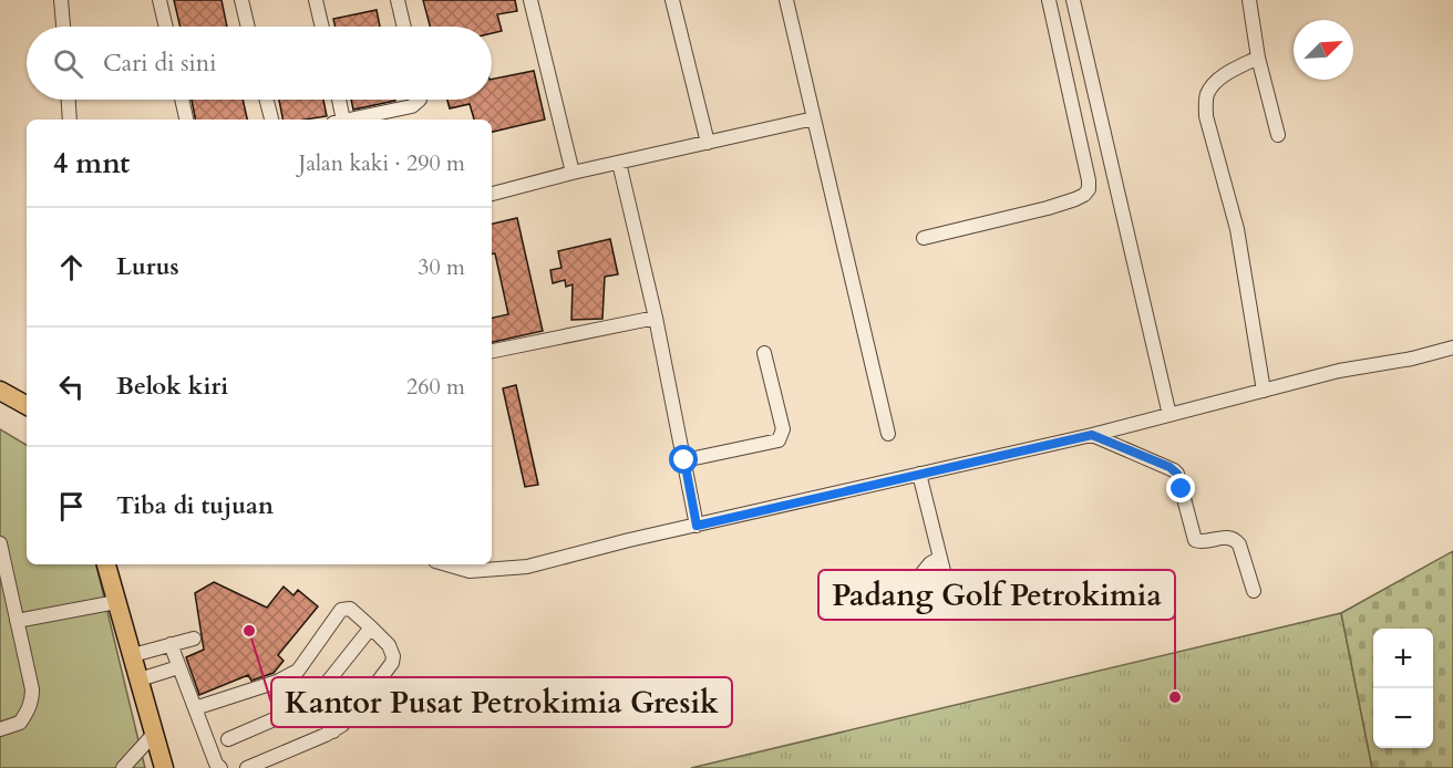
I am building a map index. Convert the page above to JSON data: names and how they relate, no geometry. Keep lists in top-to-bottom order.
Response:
{
  "places": ["Kantor Pusat Petrokimia Gresik", "Padang Golf Petrokimia"],
  "north": "top right",
  "page": {
    "search": "Cari di sini",
    "heading": ["4 mnt", "Jalan kaki · 290 m"],
    "list": [
      ["Lurus", "30 m"],
      ["Belok kiri", "260 m"],
      "Tiba di tujuan"
    ],
    "map_buttons": ["+", "−"]
  }
}
